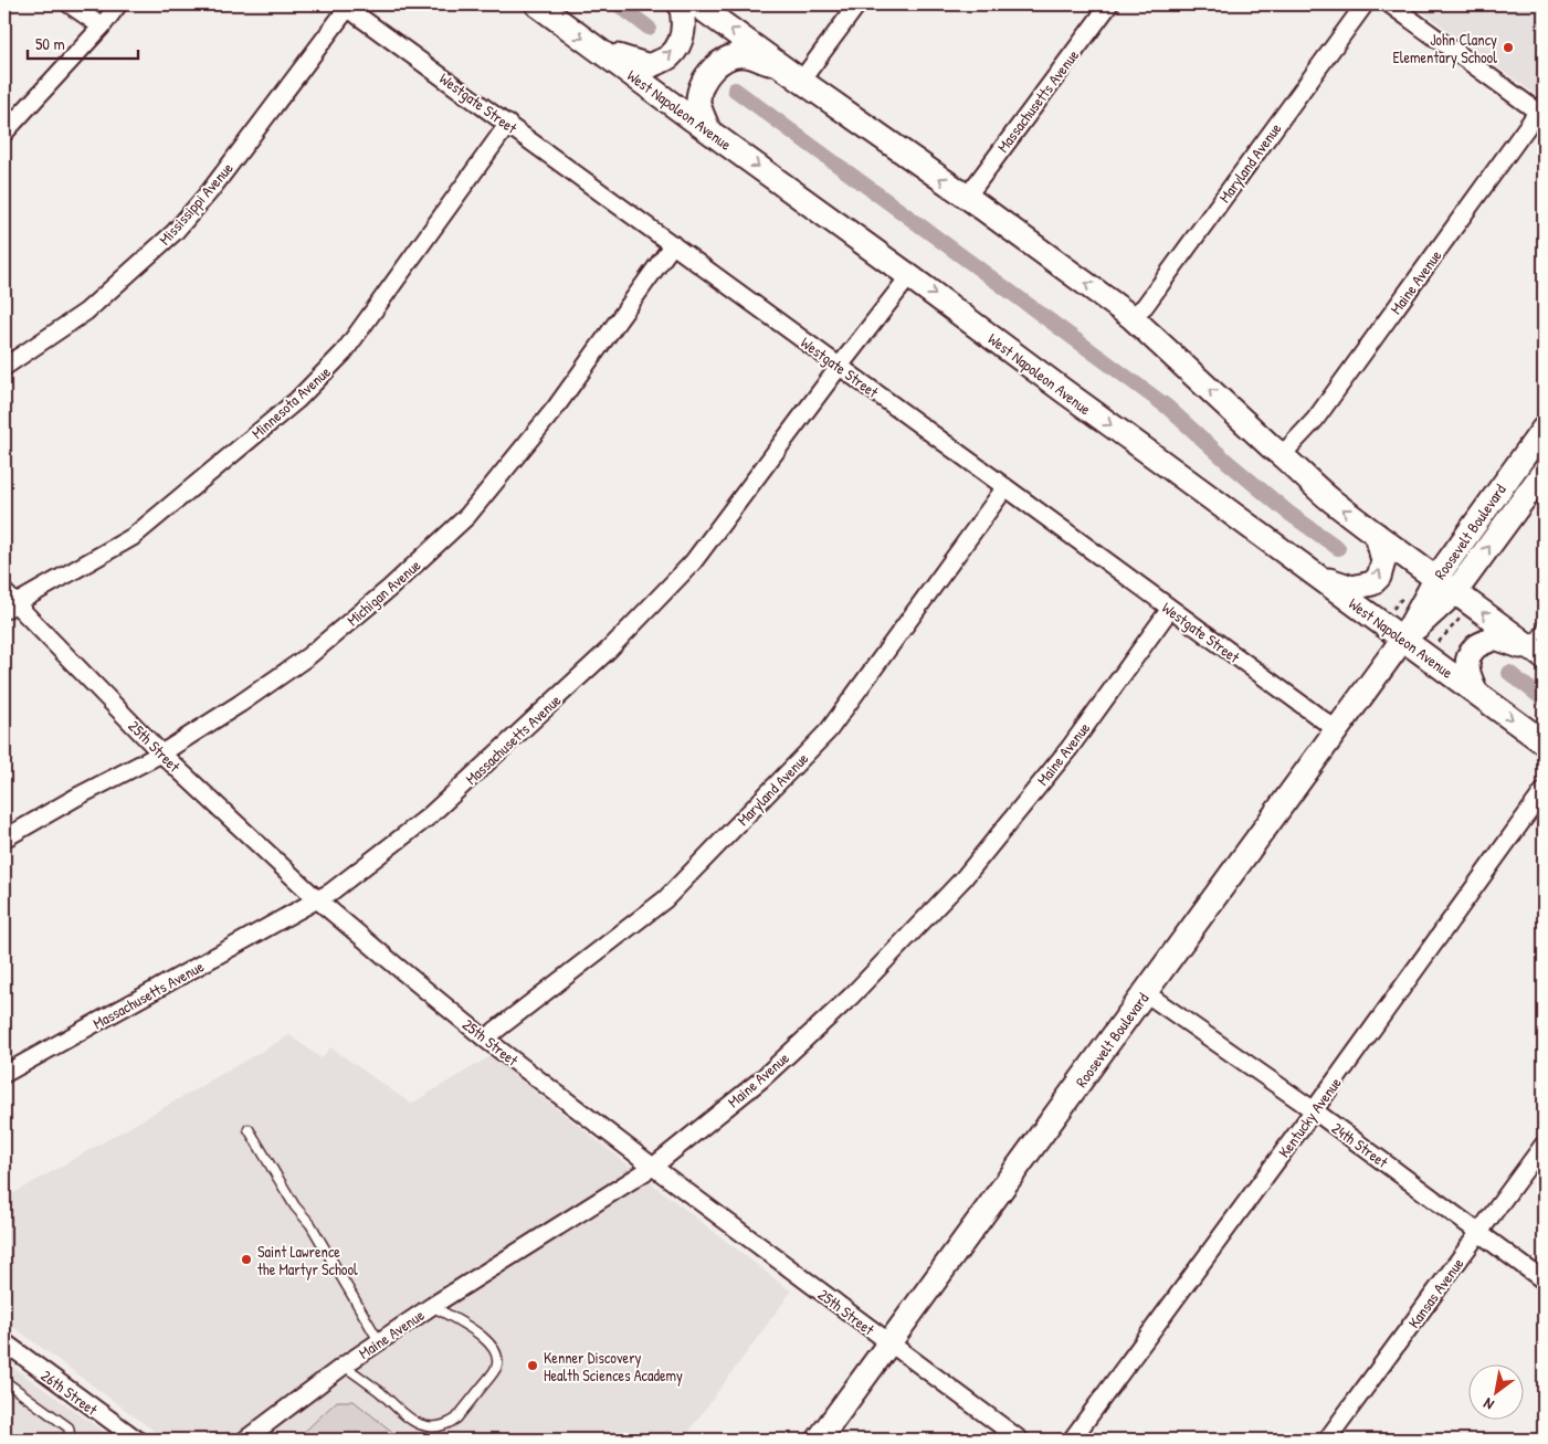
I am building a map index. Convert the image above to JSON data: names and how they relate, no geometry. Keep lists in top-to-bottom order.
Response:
{
  "streets": {
    "main road": ["West Napoleon Avenue", "Roosevelt Boulevard"],
    "street": [
      "Massachusetts Avenue",
      "Westgate Street",
      "Maryland Avenue",
      "Mississippi Avenue",
      "Maine Avenue",
      "Minnesota Avenue",
      "Michigan Avenue",
      "25th Street",
      "Kentucky Avenue",
      "24th Street",
      "Kansas Avenue",
      "26th Street"
    ]
  },
  "crossings": [
    ["Massachusetts Avenue", "Westgate Street"],
    ["Massachusetts Avenue", "West Napoleon Avenue"],
    ["Massachusetts Avenue", "25th Street"],
    ["Westgate Street", "Maryland Avenue"],
    ["Westgate Street", "Mississippi Avenue"],
    ["Westgate Street", "Maine Avenue"],
    ["Westgate Street", "Minnesota Avenue"],
    ["Westgate Street", "Roosevelt Boulevard"],
    ["Westgate Street", "Michigan Avenue"],
    ["West Napoleon Avenue", "Roosevelt Boulevard"],
    ["Maryland Avenue", "25th Street"],
    ["Maine Avenue", "25th Street"],
    ["Minnesota Avenue", "25th Street"],
    ["Roosevelt Boulevard", "25th Street"],
    ["Roosevelt Boulevard", "24th Street"],
    ["Michigan Avenue", "25th Street"],
    ["Kentucky Avenue", "24th Street"],
    ["24th Street", "Kansas Avenue"]
  ],
  "places": ["John Clancy Elementary School", "Saint Lawrence the Martyr School", "Kenner Discovery Health Sciences Academy"],
  "scale_bar": "50 m",
  "north": "bottom left"
}
